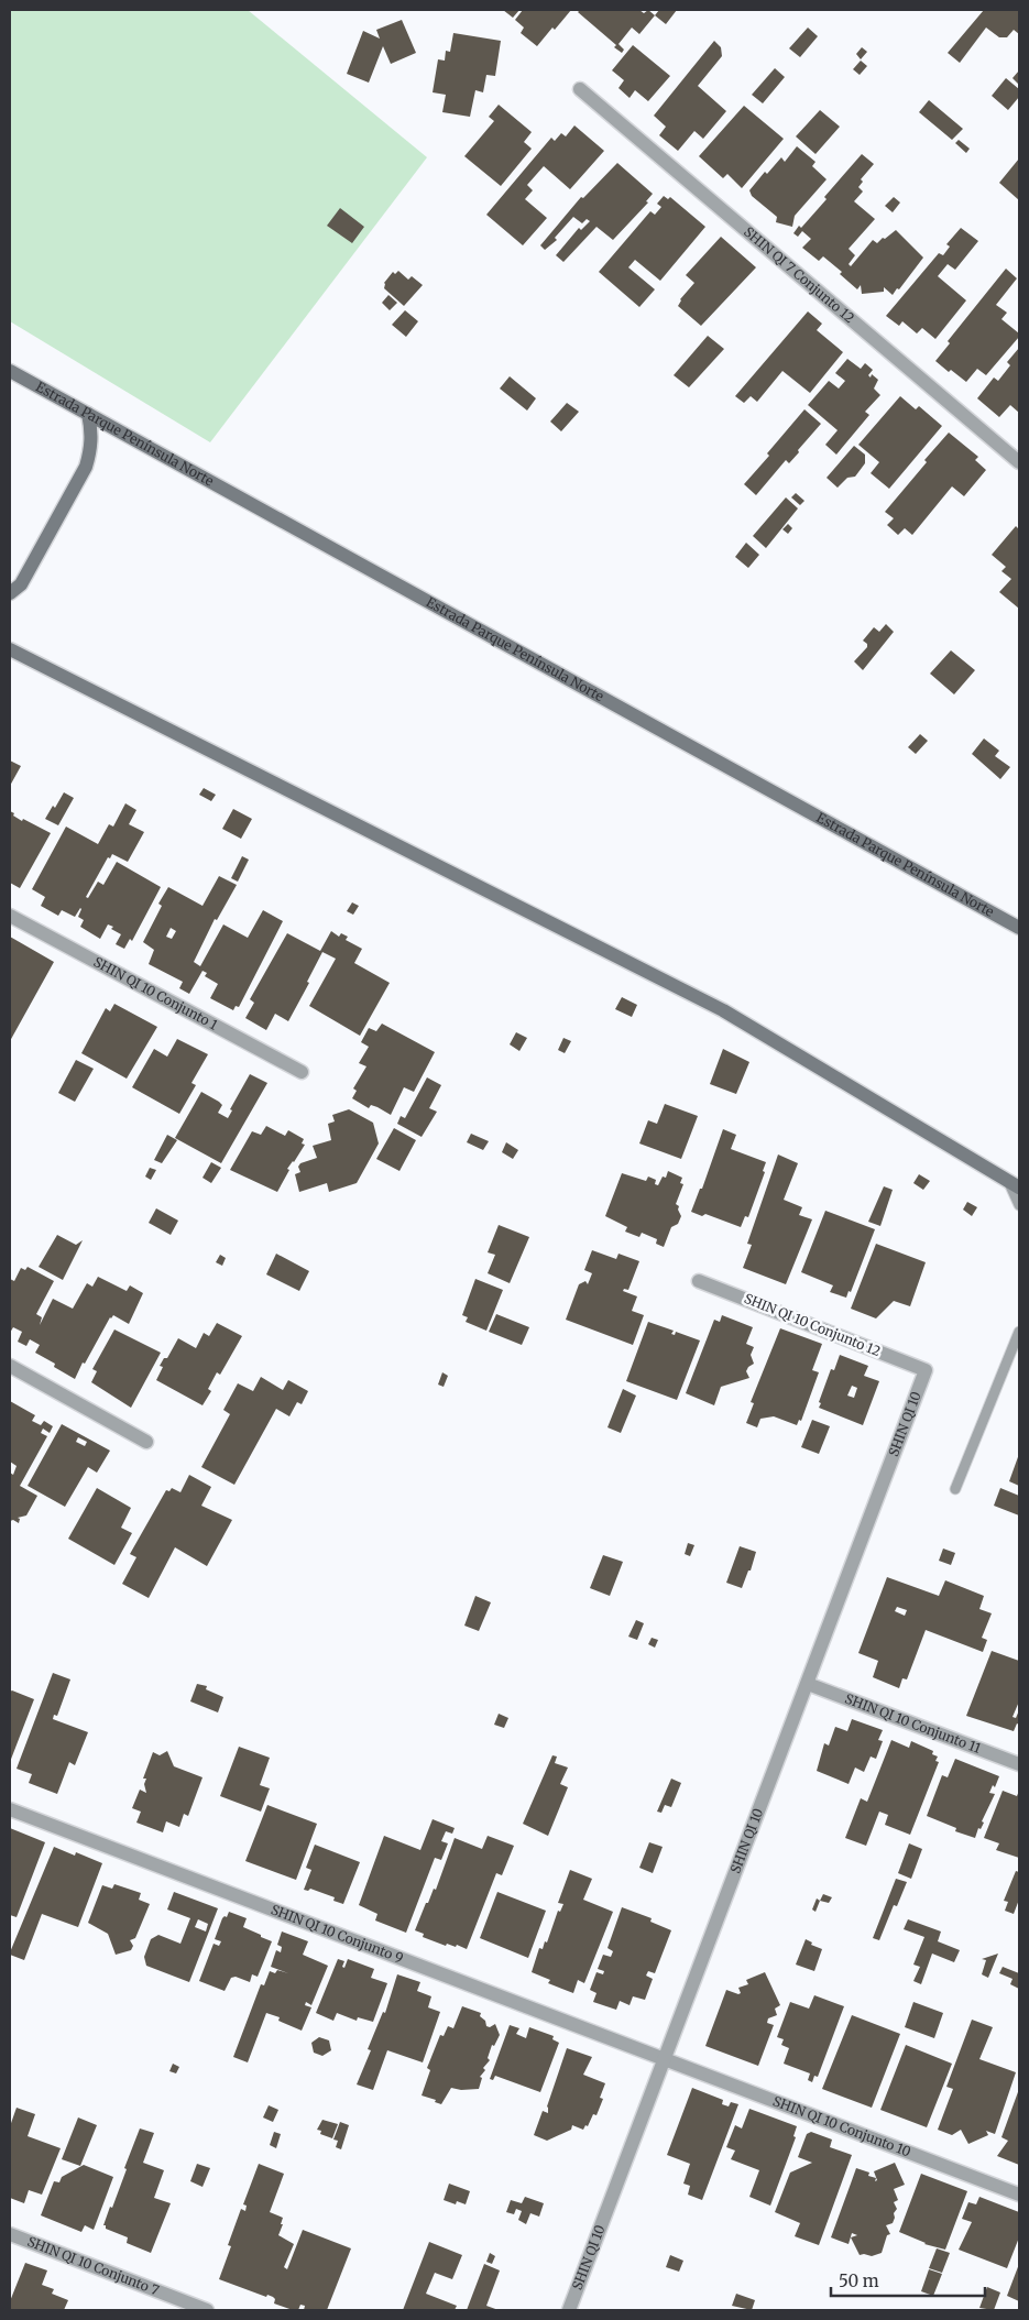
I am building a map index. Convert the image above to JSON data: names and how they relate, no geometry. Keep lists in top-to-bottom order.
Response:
{
  "streets": {
    "main road": ["Estrada Parque Península Norte"],
    "street": [
      "SHIN QI 7 Conjunto 12",
      "SHIN QI 10 Conjunto 1",
      "SHIN QI 10 Conjunto 12",
      "SHIN QI 10",
      "SHIN QI 10 Conjunto 11",
      "SHIN QI 10 Conjunto 9",
      "SHIN QI 10 Conjunto 10",
      "SHIN QI 10 Conjunto 7"
    ]
  },
  "crossings": [
    ["SHIN QI 10 Conjunto 12", "SHIN QI 10"],
    ["SHIN QI 10", "SHIN QI 10 Conjunto 11"],
    ["SHIN QI 10", "SHIN QI 10 Conjunto 9"],
    ["SHIN QI 10", "SHIN QI 10 Conjunto 10"],
    ["SHIN QI 10 Conjunto 9", "SHIN QI 10 Conjunto 10"]
  ],
  "scale_bar": "50 m"
}
